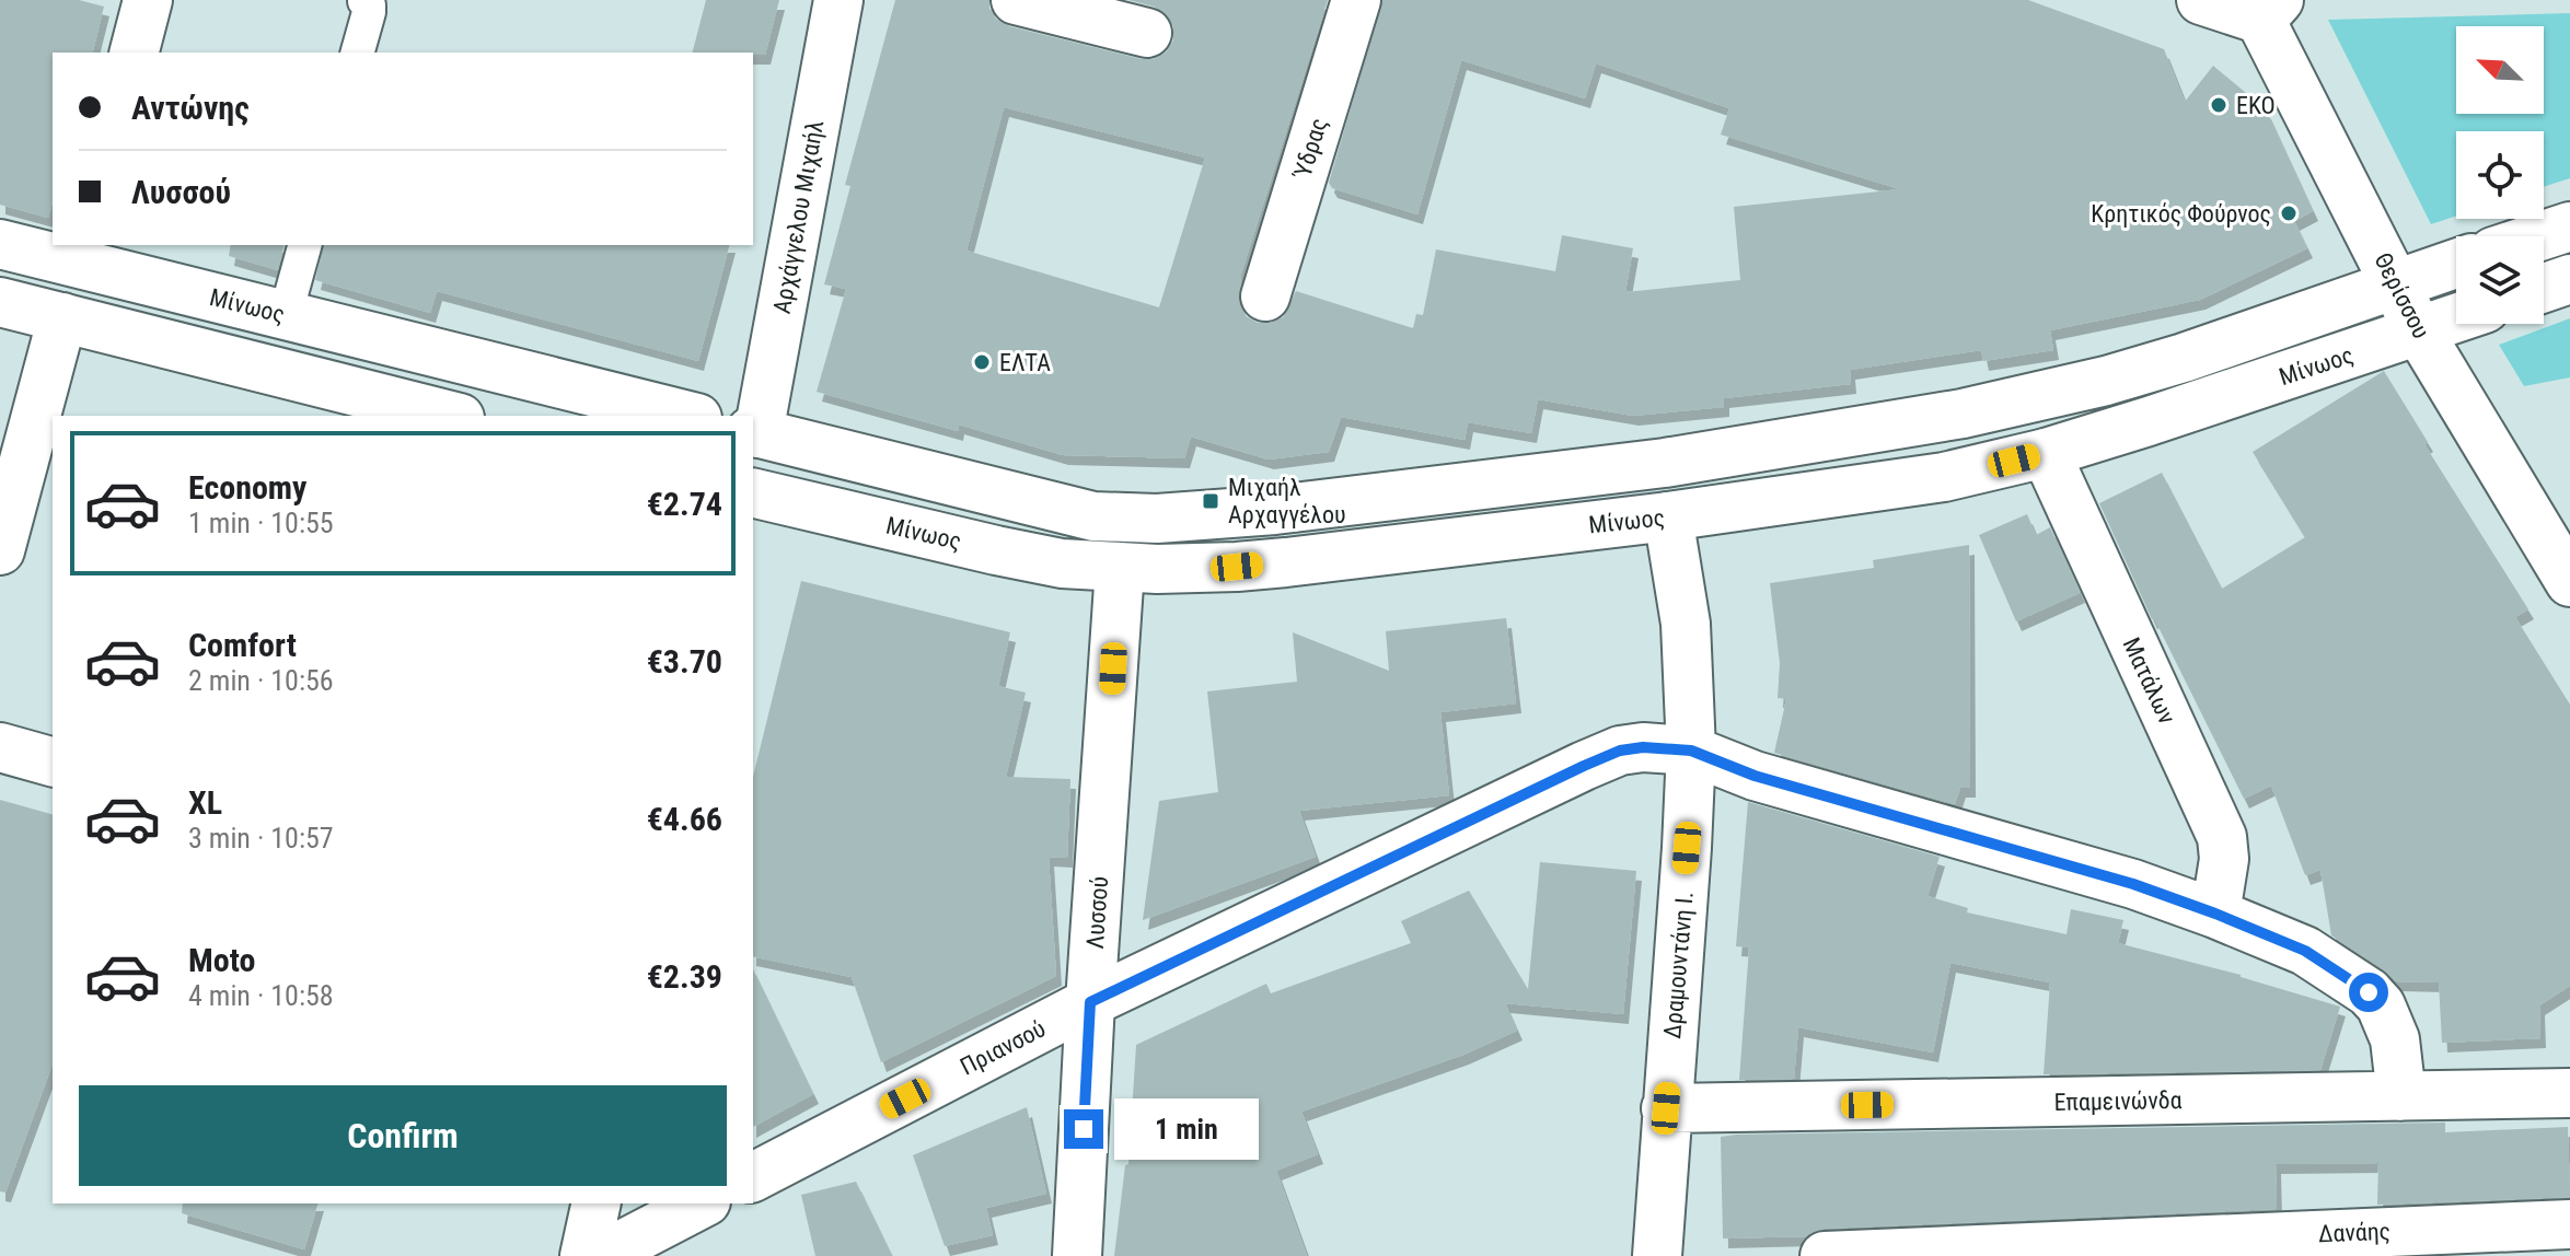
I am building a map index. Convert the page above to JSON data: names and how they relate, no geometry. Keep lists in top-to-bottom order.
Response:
{
  "streets": {
    "street": [
      "Ύδρας",
      "Αρχάγγελου Μιχαήλ",
      "Θερίσσου",
      "Μίνωος",
      "Ματάλων",
      "Λυσσού",
      "Δραμουντάνη Ι.",
      "Πριανσού",
      "Επαμεινώνδα",
      "Δανάης"
    ]
  },
  "crossings": [
    ["Αρχάγγελου Μιχαήλ", "Μίνωος"],
    ["Θερίσσου", "Μίνωος"],
    ["Μίνωος", "Ματάλων"],
    ["Μίνωος", "Λυσσού"],
    ["Μίνωος", "Δραμουντάνη Ι."],
    ["Λυσσού", "Πριανσού"],
    ["Δραμουντάνη Ι.", "Πριανσού"],
    ["Δραμουντάνη Ι.", "Επαμεινώνδα"]
  ],
  "places": {
    "other": ["ΕΚΟ", "Κρητικός Φούρνος", "ΕΛΤΑ"],
    "transit": ["Μιχαήλ Αρχαγγέλου"]
  },
  "north": "top left",
  "page": {
    "banner": ["Αντώνης", "Λυσσού"],
    "list": [
      {
        "name": "Economy",
        "note": "1 min · 10:55",
        "value": "€2.74"
      },
      {
        "name": "Comfort",
        "note": "2 min · 10:56",
        "value": "€3.70"
      },
      {
        "name": "XL",
        "note": "3 min · 10:57",
        "value": "€4.66"
      },
      {
        "name": "Moto",
        "note": "4 min · 10:58",
        "value": "€2.39"
      }
    ],
    "buttons": "Confirm",
    "bubble": "1 min"
  }
}
